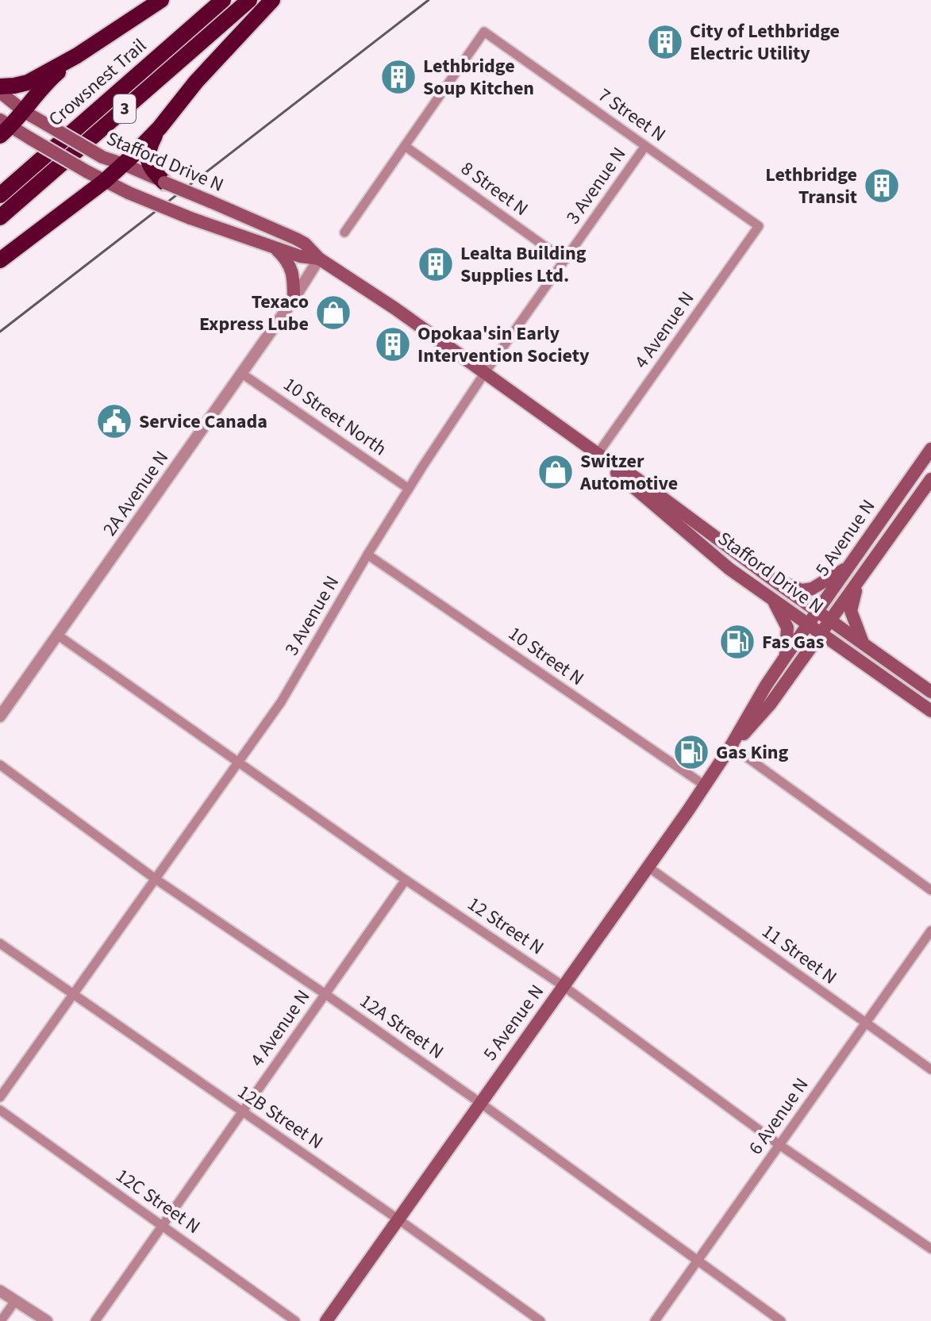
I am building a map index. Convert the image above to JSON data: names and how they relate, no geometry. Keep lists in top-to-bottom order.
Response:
{
  "streets": {
    "highway": ["Crowsnest Trail", "3"],
    "main road": ["Stafford Drive N", "5 Avenue N"],
    "street": [
      "7 Street N",
      "3 Avenue N",
      "8 Street N",
      "4 Avenue N",
      "10 Street North",
      "2A Avenue N",
      "10 Street N",
      "12 Street N",
      "11 Street N",
      "12A Street N",
      "6 Avenue N",
      "12B Street N",
      "12C Street N"
    ]
  },
  "crossings": [
    ["7 Street N", "3 Avenue N"],
    ["7 Street N", "8 Street N"],
    ["7 Street N", "4 Avenue N"],
    ["Stafford Drive N", "3 Avenue N"],
    ["Stafford Drive N", "4 Avenue N"],
    ["Stafford Drive N", "2A Avenue N"],
    ["Stafford Drive N", "5 Avenue N"],
    ["3 Avenue N", "8 Street N"],
    ["3 Avenue N", "10 Street North"],
    ["3 Avenue N", "10 Street N"],
    ["3 Avenue N", "12 Street N"],
    ["3 Avenue N", "12A Street N"],
    ["3 Avenue N", "12B Street N"],
    ["4 Avenue N", "12 Street N"],
    ["4 Avenue N", "12A Street N"],
    ["4 Avenue N", "12B Street N"],
    ["4 Avenue N", "12C Street N"],
    ["10 Street North", "2A Avenue N"],
    ["2A Avenue N", "12 Street N"],
    ["5 Avenue N", "10 Street N"],
    ["5 Avenue N", "12 Street N"],
    ["5 Avenue N", "11 Street N"],
    ["5 Avenue N", "12A Street N"],
    ["5 Avenue N", "12B Street N"],
    ["12 Street N", "6 Avenue N"],
    ["11 Street N", "6 Avenue N"],
    ["12A Street N", "6 Avenue N"]
  ],
  "places": {
    "building": [
      "City of Lethbridge Electric Utility",
      "Lethbridge Soup Kitchen",
      "Lethbridge Transit",
      "Lealta Building Supplies Ltd.",
      "Opokaa'sin Early Intervention Society"
    ],
    "shop": ["Texaco Express Lube", "Switzer Automotive"],
    "public building": ["Service Canada"],
    "fuel station": ["Fas Gas", "Gas King"]
  }
}
